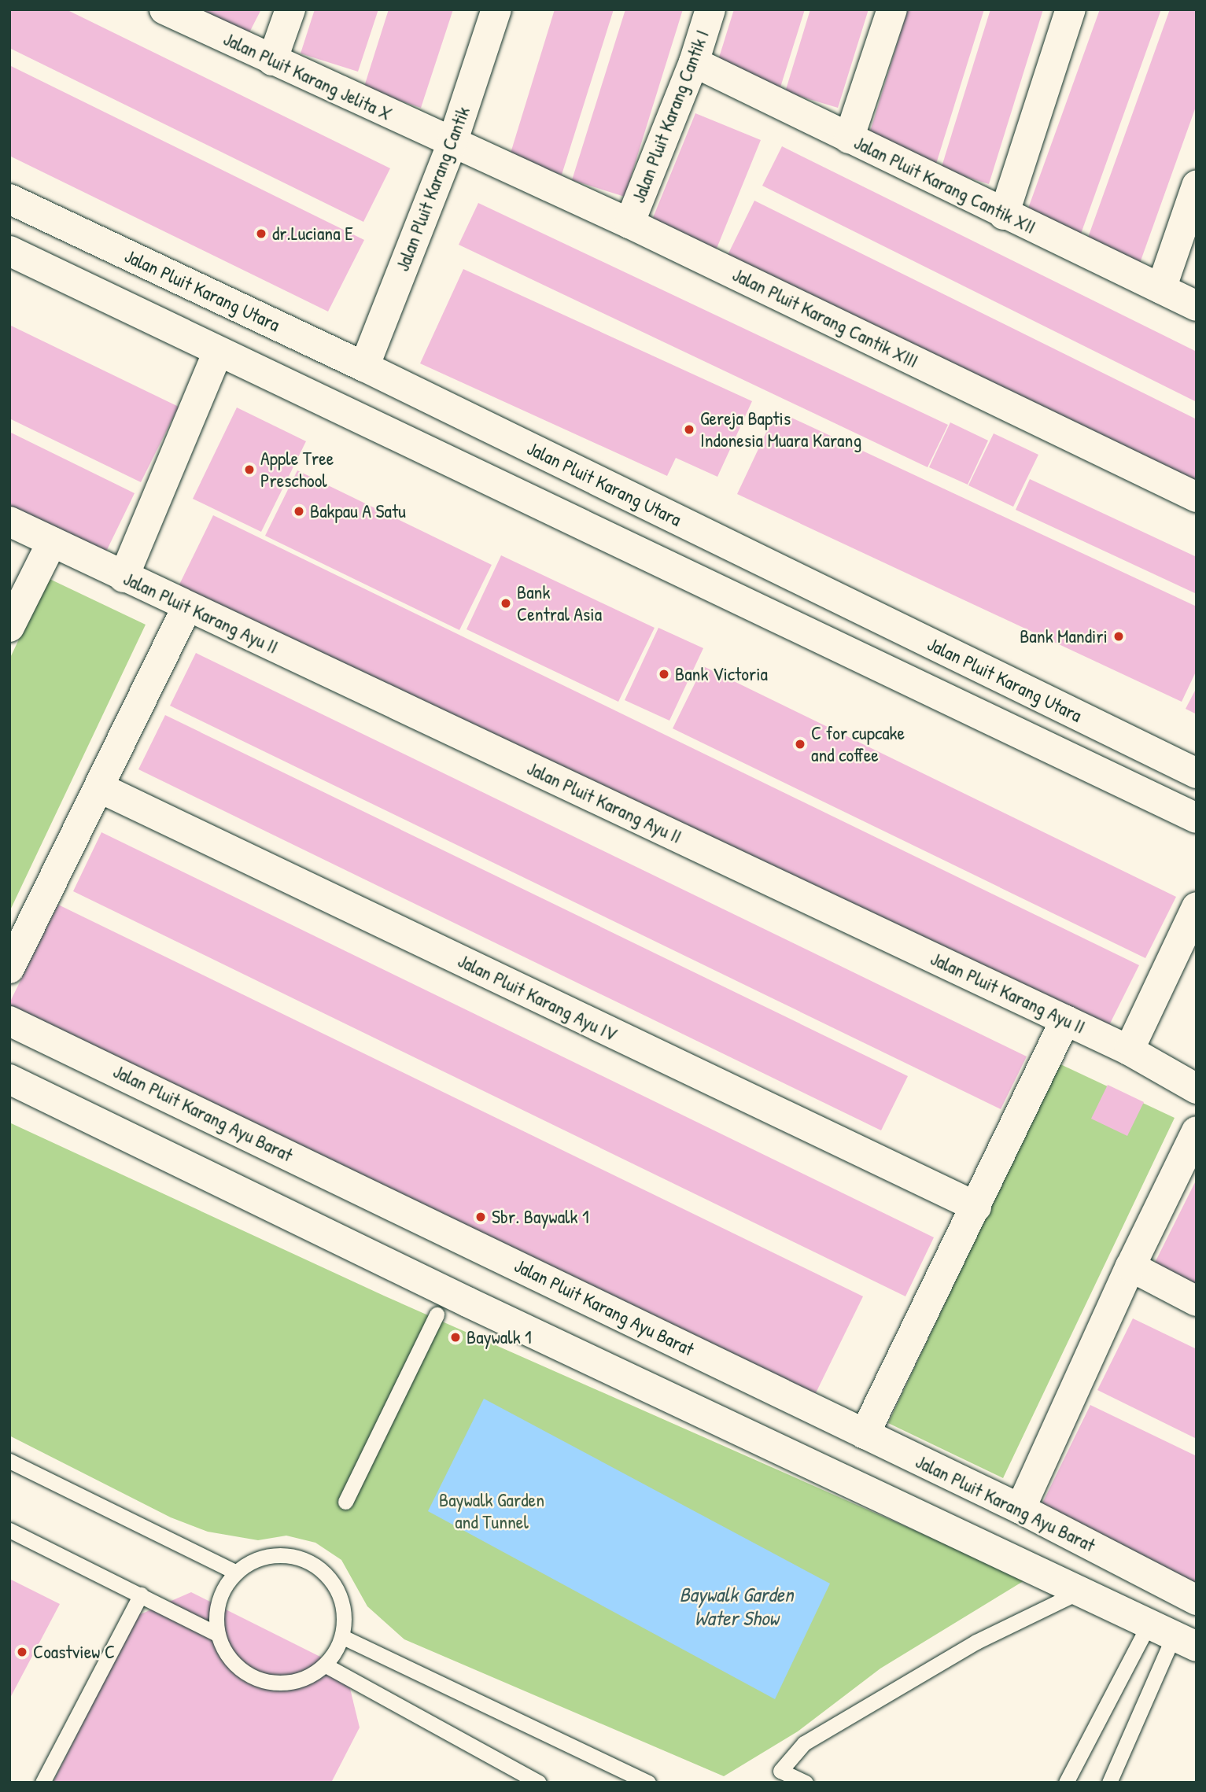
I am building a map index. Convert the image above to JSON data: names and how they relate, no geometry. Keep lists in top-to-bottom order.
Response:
{
  "streets": {
    "street": [
      "Jalan Pluit Karang Jelita X",
      "Jalan Pluit Karang Cantik I",
      "Jalan Pluit Karang Cantik XII",
      "Jalan Pluit Karang Cantik",
      "Jalan Pluit Karang Utara",
      "Jalan Pluit Karang Cantik XIII",
      "Jalan Pluit Karang Ayu II",
      "Jalan Pluit Karang Ayu IV",
      "Jalan Pluit Karang Ayu Barat"
    ]
  },
  "crossings": [
    ["Jalan Pluit Karang Jelita X", "Jalan Pluit Karang Cantik"],
    ["Jalan Pluit Karang Jelita X", "Jalan Pluit Karang Cantik XIII"],
    ["Jalan Pluit Karang Cantik I", "Jalan Pluit Karang Cantik XII"],
    ["Jalan Pluit Karang Cantik I", "Jalan Pluit Karang Cantik XIII"],
    ["Jalan Pluit Karang Cantik", "Jalan Pluit Karang Utara"],
    ["Jalan Pluit Karang Cantik", "Jalan Pluit Karang Cantik XIII"]
  ],
  "water": ["Baywalk Garden Water Show"],
  "parks": ["Baywalk Garden and Tunnel"],
  "places": [
    "dr.Luciana E",
    "Gereja Baptis Indonesia Muara Karang",
    "Apple Tree Preschool",
    "Bakpau A Satu",
    "Bank Central Asia",
    "Bank Mandiri",
    "Bank Victoria",
    "C for cupcake and coffee",
    "Sbr. Baywalk 1",
    "Baywalk 1",
    "Coastview C"
  ]
}
